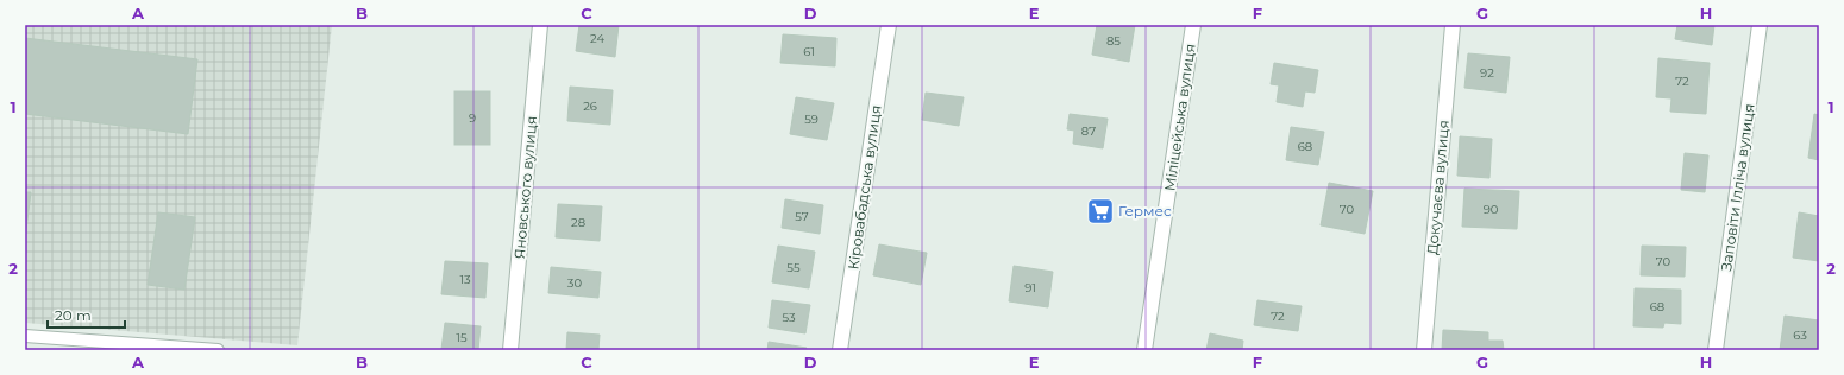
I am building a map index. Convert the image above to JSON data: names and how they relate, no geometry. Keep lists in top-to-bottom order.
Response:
{
  "streets": {
    "street": [
      "Міліцейська вулиця",
      "Яновського вулиця",
      "Кіровабадська вулиця",
      "Докучаєва вулиця",
      "Заповіти Ілліча вулиця"
    ]
  },
  "places": {
    "supermarket": ["Гермес"]
  },
  "house_numbers": [
    "24",
    "85",
    "61",
    "92",
    "72",
    "26",
    "9",
    "59",
    "87",
    "68",
    "70",
    "90",
    "57",
    "28",
    "70",
    "55",
    "13",
    "30",
    "91",
    "68",
    "72",
    "53",
    "63",
    "15"
  ],
  "scale_bar": "20 m",
  "grid": {
    "columns": [
      "A",
      "B",
      "C",
      "D",
      "E",
      "F",
      "G",
      "H"
    ],
    "rows": ["1", "2"]
  }
}
